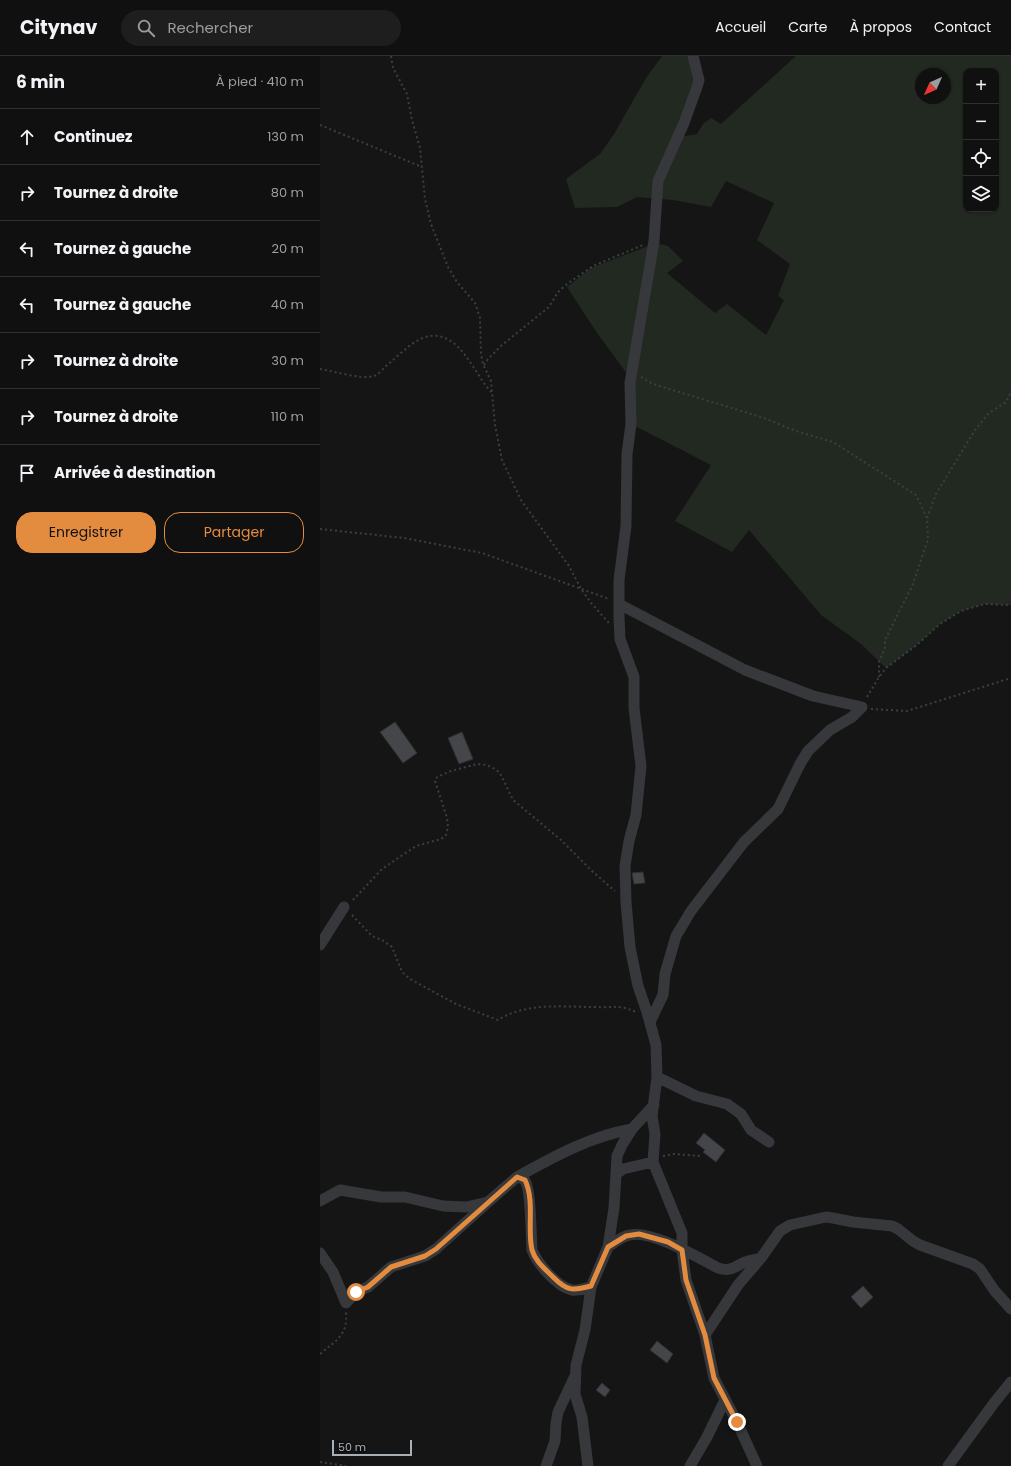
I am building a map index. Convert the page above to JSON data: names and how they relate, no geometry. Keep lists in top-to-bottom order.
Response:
{
  "scale_bar": "50 m",
  "north": "bottom left",
  "page": {
    "header": "Citynav",
    "search": "Rechercher",
    "nav": [
      "Accueil",
      "Carte",
      "À propos",
      "Contact"
    ],
    "heading": ["6 min", "À pied · 410 m"],
    "map_buttons": ["+", "−"],
    "list": [
      ["Continuez", "130 m"],
      ["Tournez à droite", "80 m"],
      ["Tournez à gauche", "20 m"],
      ["Tournez à gauche", "40 m"],
      ["Tournez à droite", "30 m"],
      ["Tournez à droite", "110 m"],
      "Arrivée à destination"
    ],
    "buttons": ["Enregistrer", "Partager"],
    "scale": "50 m"
  }
}
